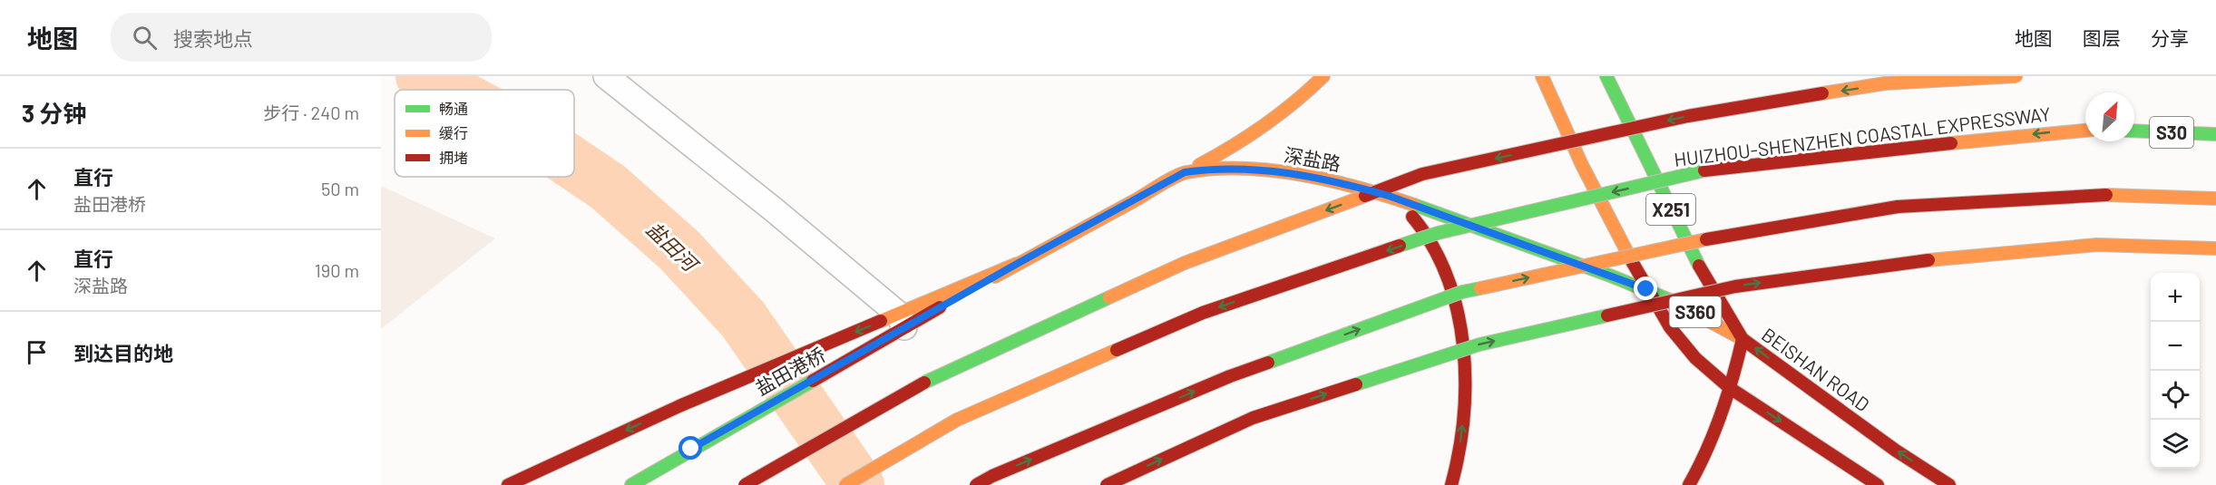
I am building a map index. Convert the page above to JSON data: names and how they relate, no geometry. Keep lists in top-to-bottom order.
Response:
{
  "streets": {
    "main road": [
      "S30",
      "HUIZHOU-SHENZHEN COASTAL EXPRESSWAY",
      "深盐路",
      "X251",
      "S360",
      "BEISHAN ROAD",
      "盐田港桥"
    ]
  },
  "crossings": [
    ["深盐路", "BEISHAN ROAD"],
    ["深盐路", "盐田港桥"]
  ],
  "water": ["盐田河"],
  "legend": ["畅通", "缓行", "拥堵"],
  "north": "top right",
  "page": {
    "header": "地图",
    "search": "搜索地点",
    "nav": ["地图", "图层", "分享"],
    "heading": ["3 分钟", "步行 · 240 m"],
    "list": [
      ["直行", "盐田港桥", "50 m"],
      ["直行", "深盐路", "190 m"],
      "到达目的地"
    ],
    "map_buttons": ["+", "−"]
  }
}
